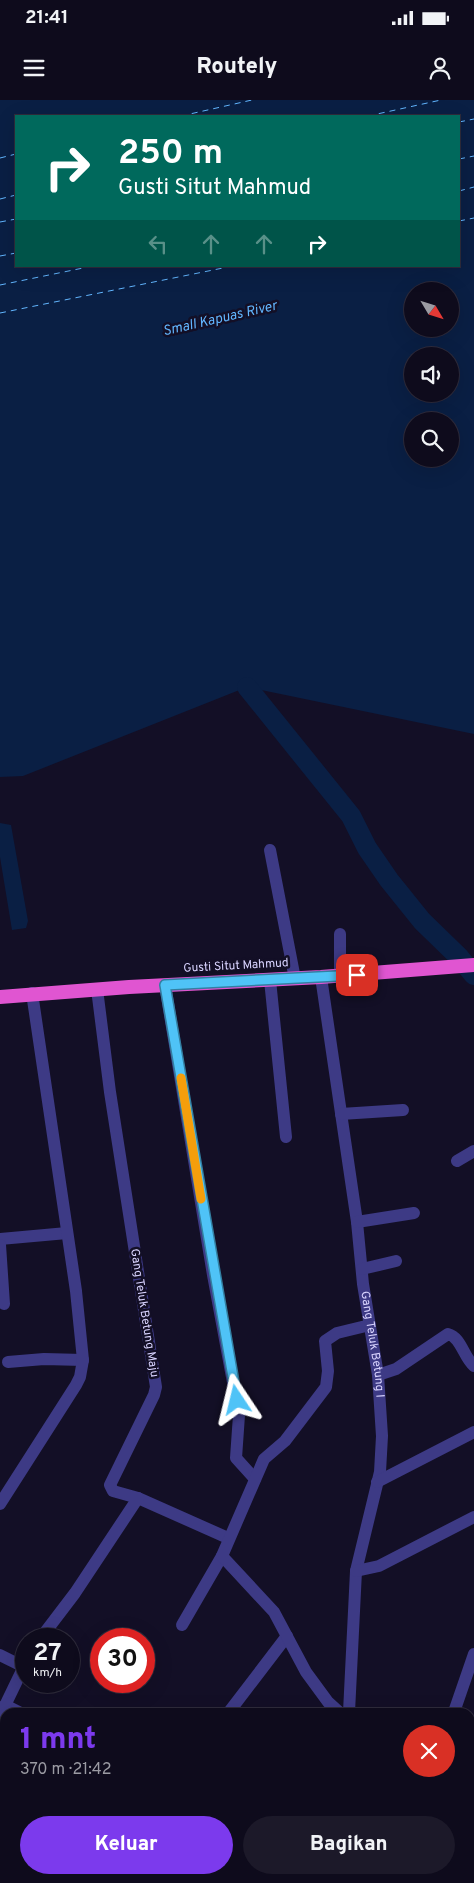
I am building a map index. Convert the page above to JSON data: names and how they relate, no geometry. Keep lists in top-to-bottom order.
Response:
{
  "streets": {
    "highway": ["Gusti Situt Mahmud"],
    "street": ["Gang Teluk Betung Maju", "Gang Teluk Betung I"]
  },
  "crossings": [
    ["Gusti Situt Mahmud", "Gang Teluk Betung Maju"],
    ["Gusti Situt Mahmud", "Gang Teluk Betung I"]
  ],
  "water": ["Small Kapuas River"],
  "north": "bottom right",
  "page": {
    "status": "21:41",
    "header": "Routely",
    "turn": ["250 m", "Gusti Situt Mahmud"],
    "speed": "27 km/h",
    "limit": "30",
    "heading": ["1 mnt", "370 m · 21:42"],
    "buttons": ["Keluar", "Bagikan"]
  }
}
